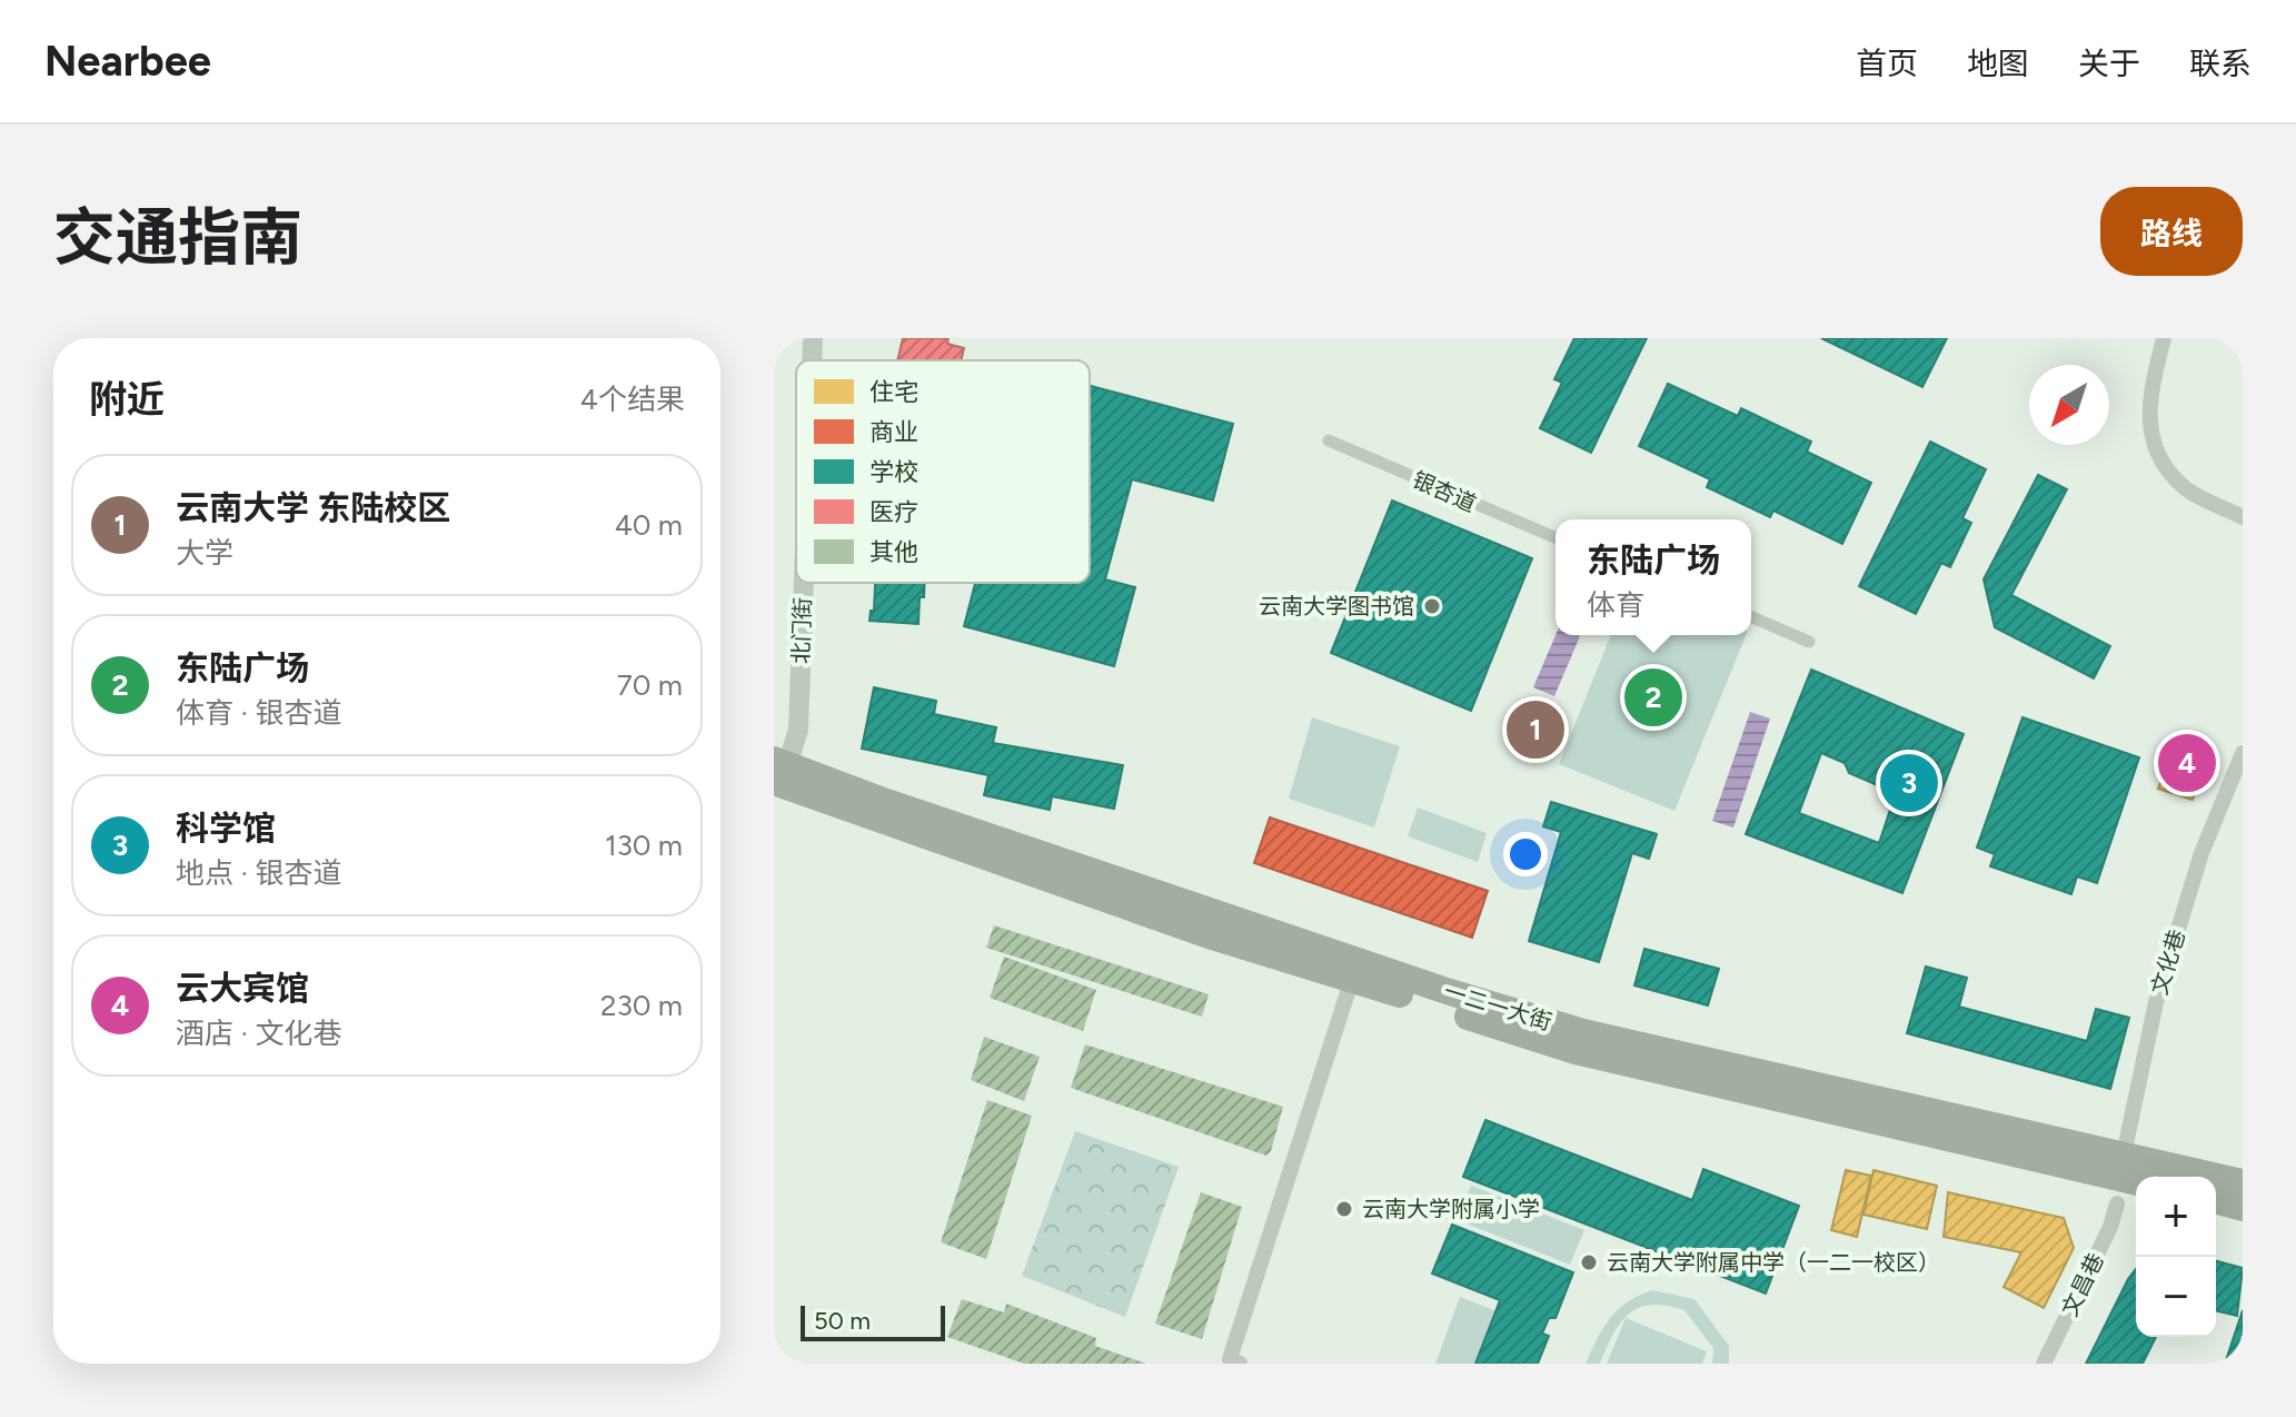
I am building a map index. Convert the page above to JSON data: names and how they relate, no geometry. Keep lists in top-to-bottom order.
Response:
{
  "streets": {
    "main road": ["一二一大街"],
    "street": [
      "银杏道",
      "北门街",
      "文化巷",
      "文昌巷"
    ]
  },
  "crossings": [
    ["北门街", "一二一大街"],
    ["文化巷", "一二一大街"],
    ["文化巷", "文昌巷"],
    ["一二一大街", "文昌巷"]
  ],
  "places": ["云南大学图书馆", "云南大学附属小学", "云南大学附属中学（一二一校区）"],
  "legend": [
    "住宅",
    "商业",
    "学校",
    "医疗",
    "其他"
  ],
  "scale_bar": "50 m",
  "north": "bottom left",
  "page": {
    "header": "Nearbee",
    "nav": [
      "首页",
      "地图",
      "关于",
      "联系"
    ],
    "title": "交通指南",
    "buttons": "路线",
    "heading": ["附近", "4个结果"],
    "list": [
      {
        "mark": "1",
        "name": "云南大学 东陆校区",
        "note": "大学",
        "value": "40 m"
      },
      {
        "mark": "2",
        "name": "东陆广场",
        "note": "体育 · 银杏道",
        "value": "70 m"
      },
      {
        "mark": "3",
        "name": "科学馆",
        "note": "地点 · 银杏道",
        "value": "130 m"
      },
      {
        "mark": "4",
        "name": "云大宾馆",
        "note": "酒店 · 文化巷",
        "value": "230 m"
      }
    ],
    "popup": ["东陆广场", "体育"],
    "pins": [
      "2",
      "1",
      "4",
      "3"
    ],
    "map_buttons": ["+", "−"],
    "scale": "50 m"
  }
}
